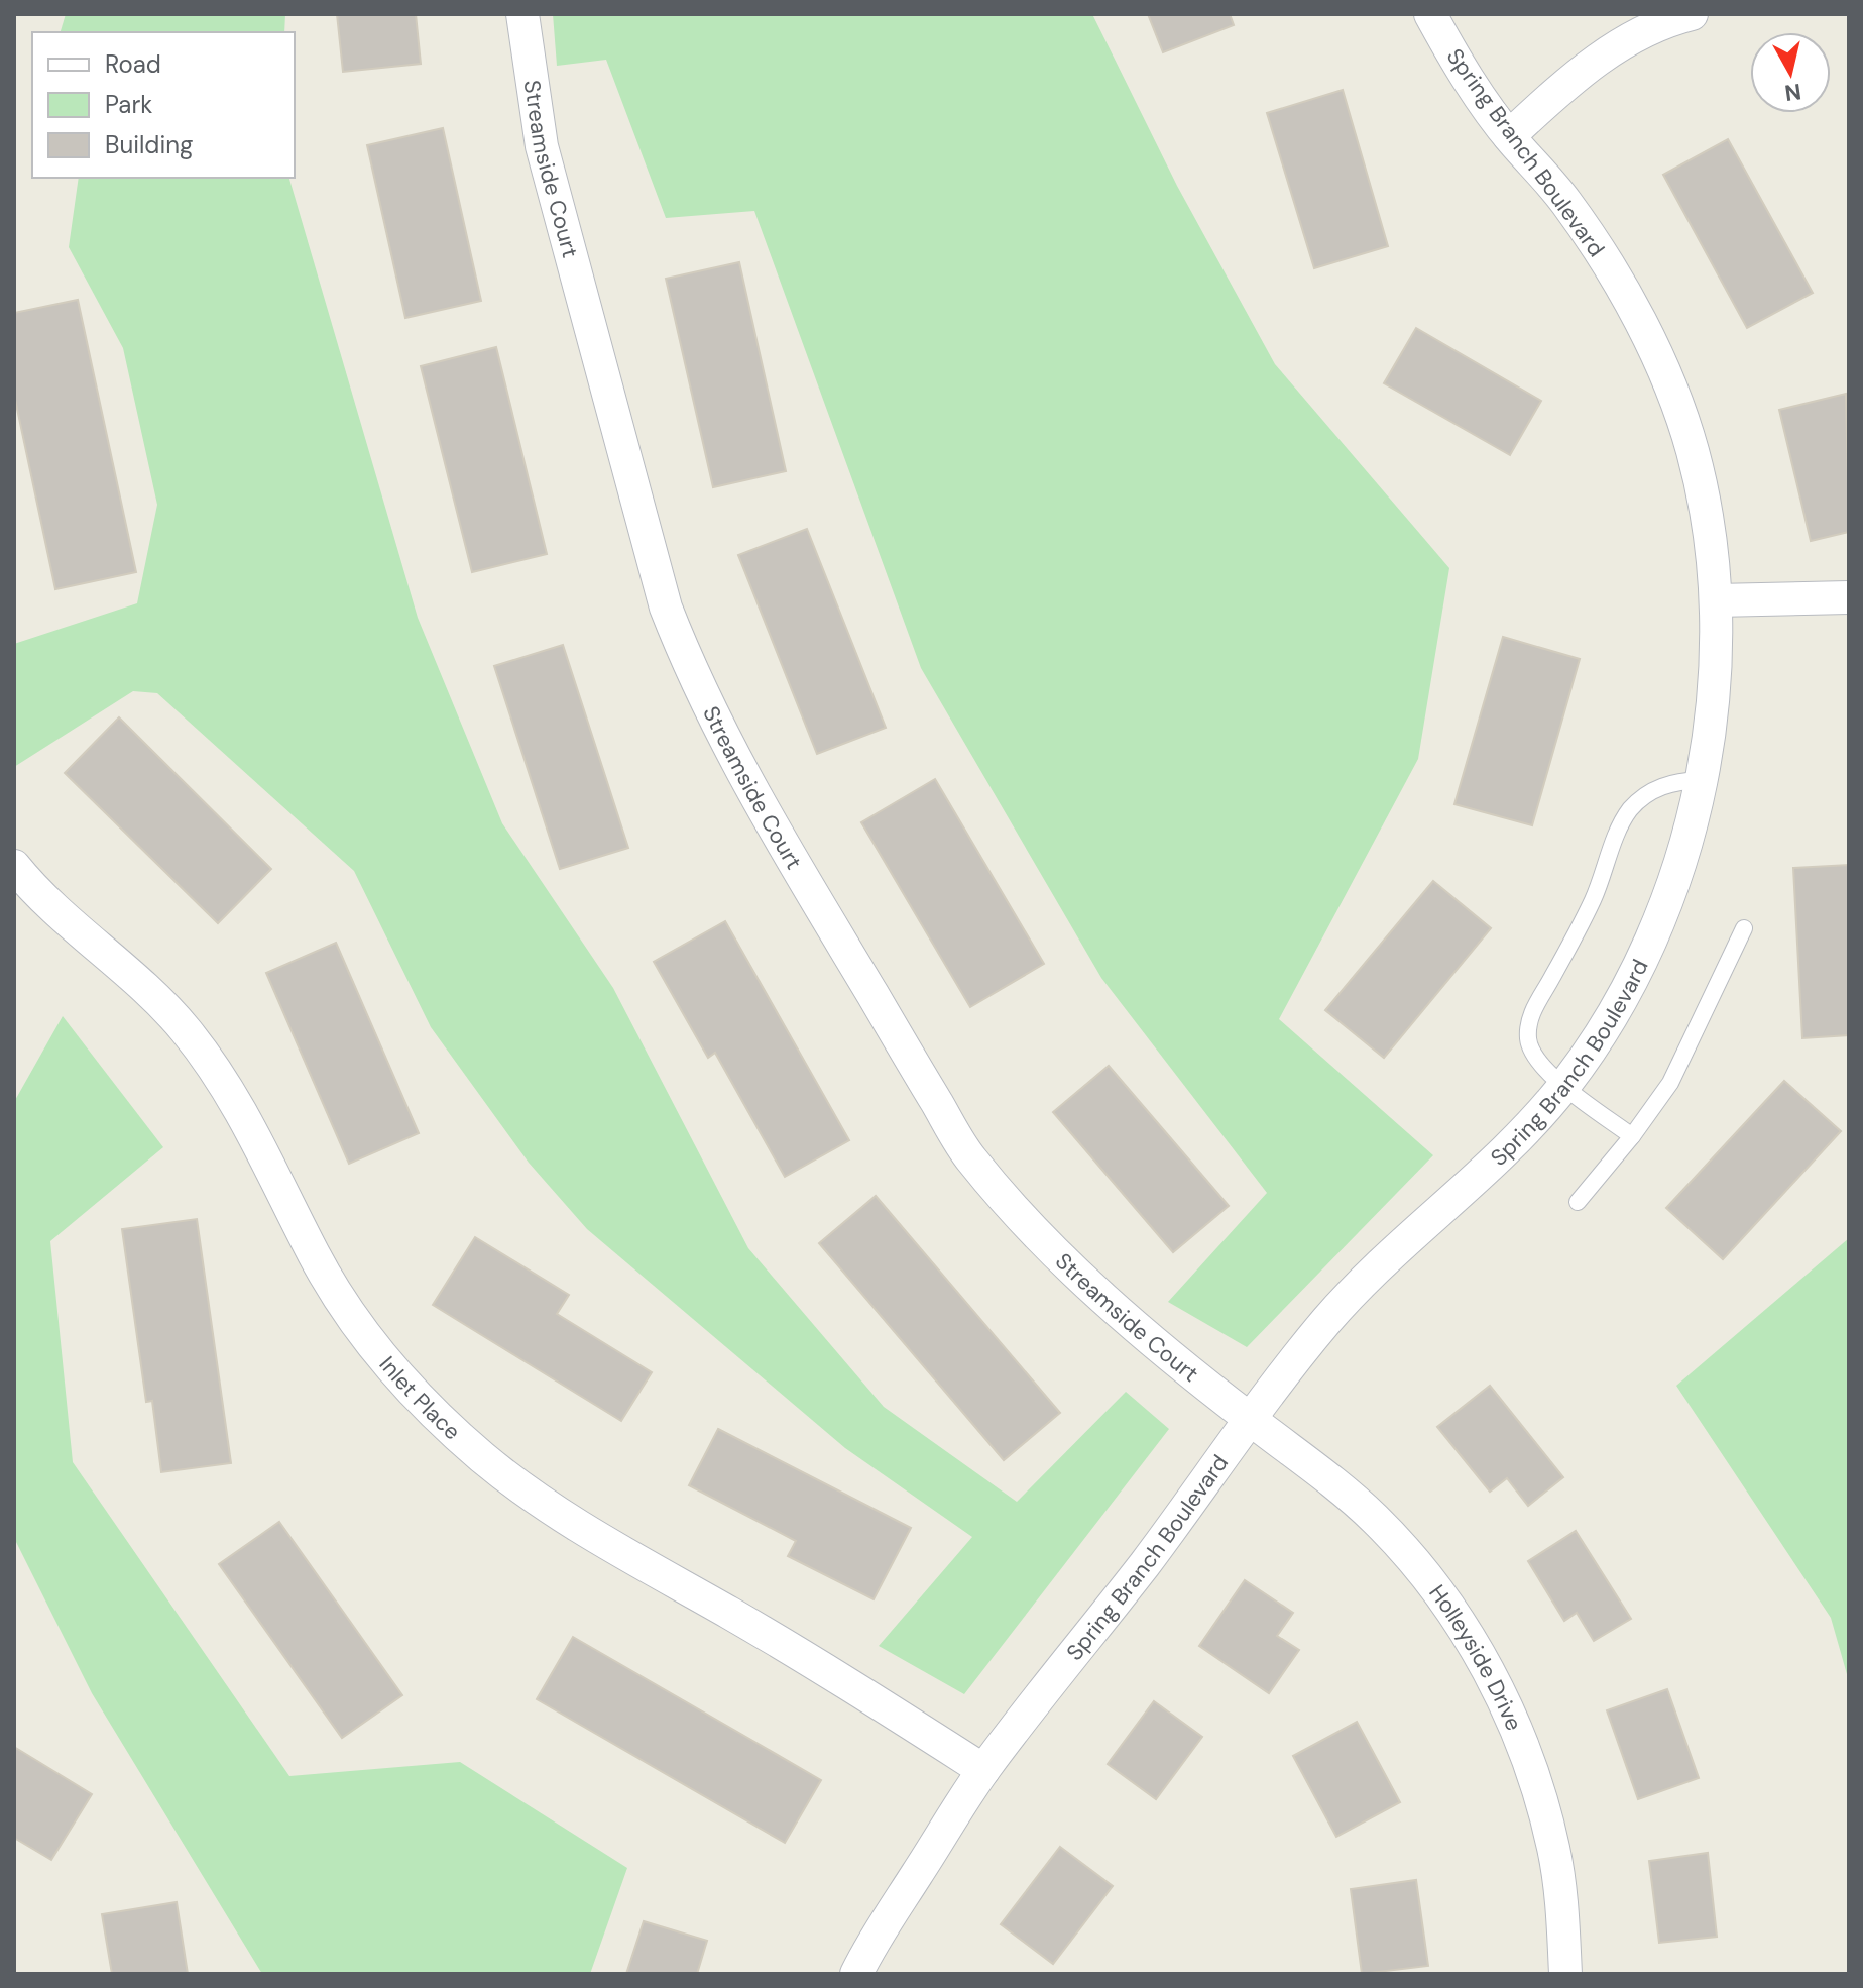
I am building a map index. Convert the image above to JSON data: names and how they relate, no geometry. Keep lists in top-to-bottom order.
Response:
{
  "streets": {
    "street": [
      "Spring Branch Boulevard",
      "Streamside Court",
      "Inlet Place",
      "Holleyside Drive"
    ]
  },
  "crossings": [
    ["Spring Branch Boulevard", "Streamside Court"],
    ["Spring Branch Boulevard", "Inlet Place"],
    ["Spring Branch Boulevard", "Holleyside Drive"],
    ["Streamside Court", "Holleyside Drive"]
  ],
  "legend": ["Road", "Park", "Building"],
  "north": "bottom"
}
